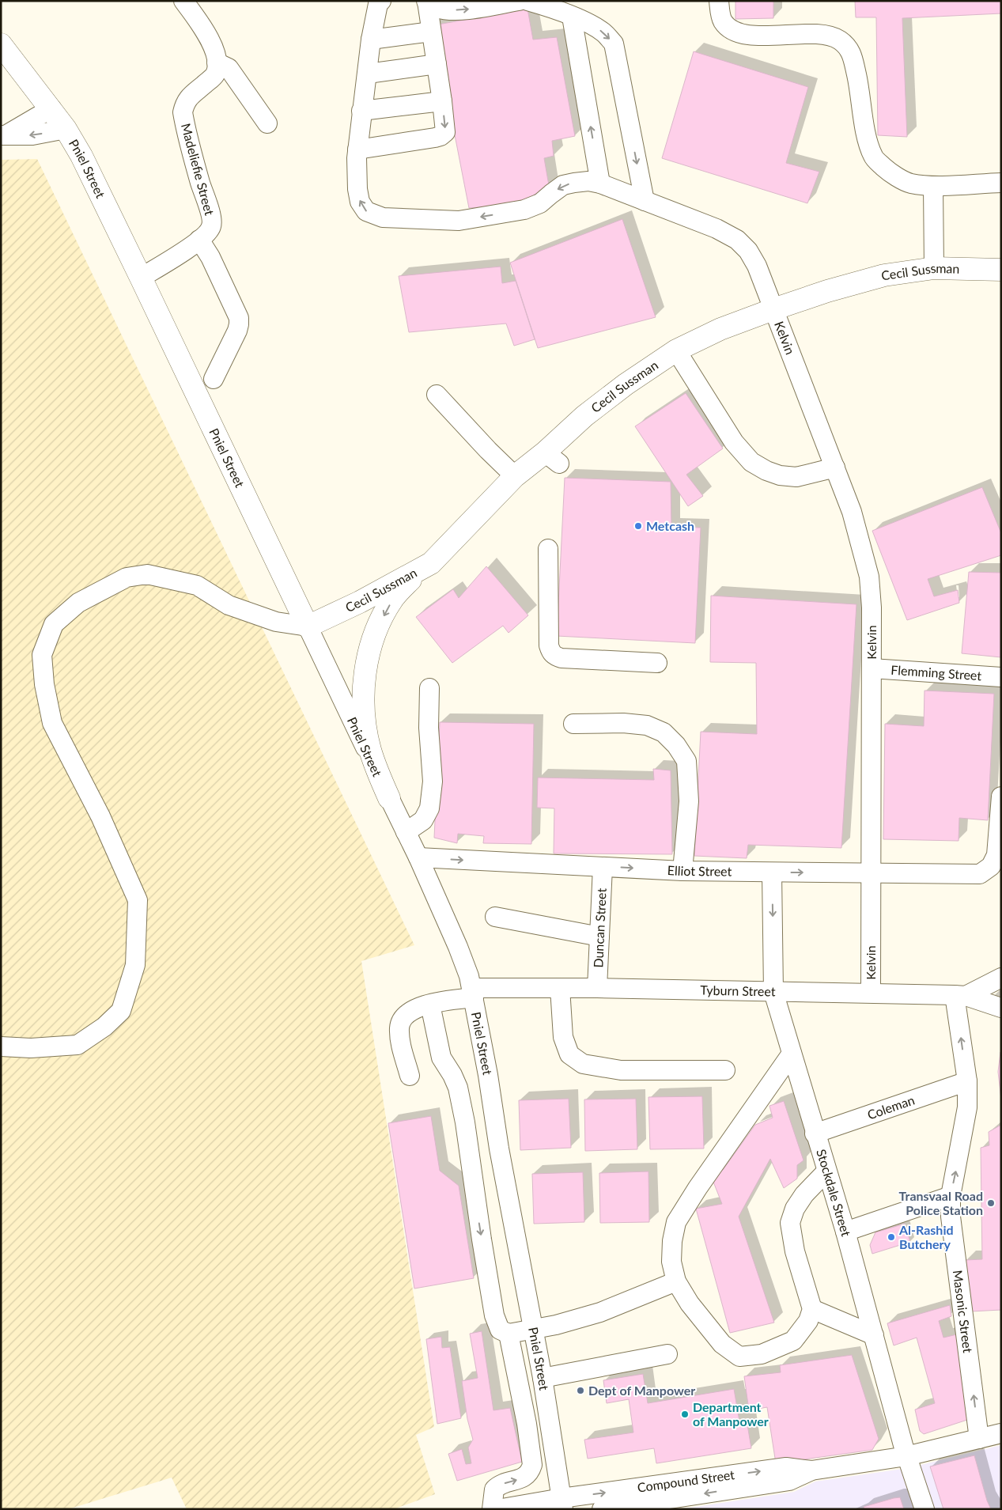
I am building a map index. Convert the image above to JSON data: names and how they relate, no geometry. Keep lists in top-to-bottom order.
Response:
{
  "streets": {
    "main road": ["Pniel Street", "Cecil Sussman"],
    "street": [
      "Madeliefie Street",
      "Kelvin",
      "Flemming Street",
      "Elliot Street",
      "Duncan Street",
      "Tyburn Street",
      "Coleman",
      "Stockdale Street",
      "Masonic Street",
      "Compound Street"
    ]
  },
  "crossings": [
    ["Pniel Street", "Madeliefie Street"],
    ["Pniel Street", "Cecil Sussman"],
    ["Pniel Street", "Elliot Street"],
    ["Pniel Street", "Tyburn Street"],
    ["Pniel Street", "Compound Street"],
    ["Cecil Sussman", "Kelvin"],
    ["Kelvin", "Flemming Street"],
    ["Kelvin", "Elliot Street"],
    ["Kelvin", "Tyburn Street"],
    ["Elliot Street", "Duncan Street"],
    ["Elliot Street", "Stockdale Street"],
    ["Duncan Street", "Tyburn Street"],
    ["Tyburn Street", "Stockdale Street"],
    ["Tyburn Street", "Masonic Street"],
    ["Coleman", "Stockdale Street"],
    ["Coleman", "Masonic Street"],
    ["Stockdale Street", "Compound Street"],
    ["Masonic Street", "Compound Street"]
  ],
  "one_way": ["Elliot Street", "Masonic Street"],
  "places": [
    "Metcash",
    "Transvaal Road Police Station",
    "Al-Rashid Butchery",
    "Dept of Manpower",
    "Department of Manpower"
  ]
}
